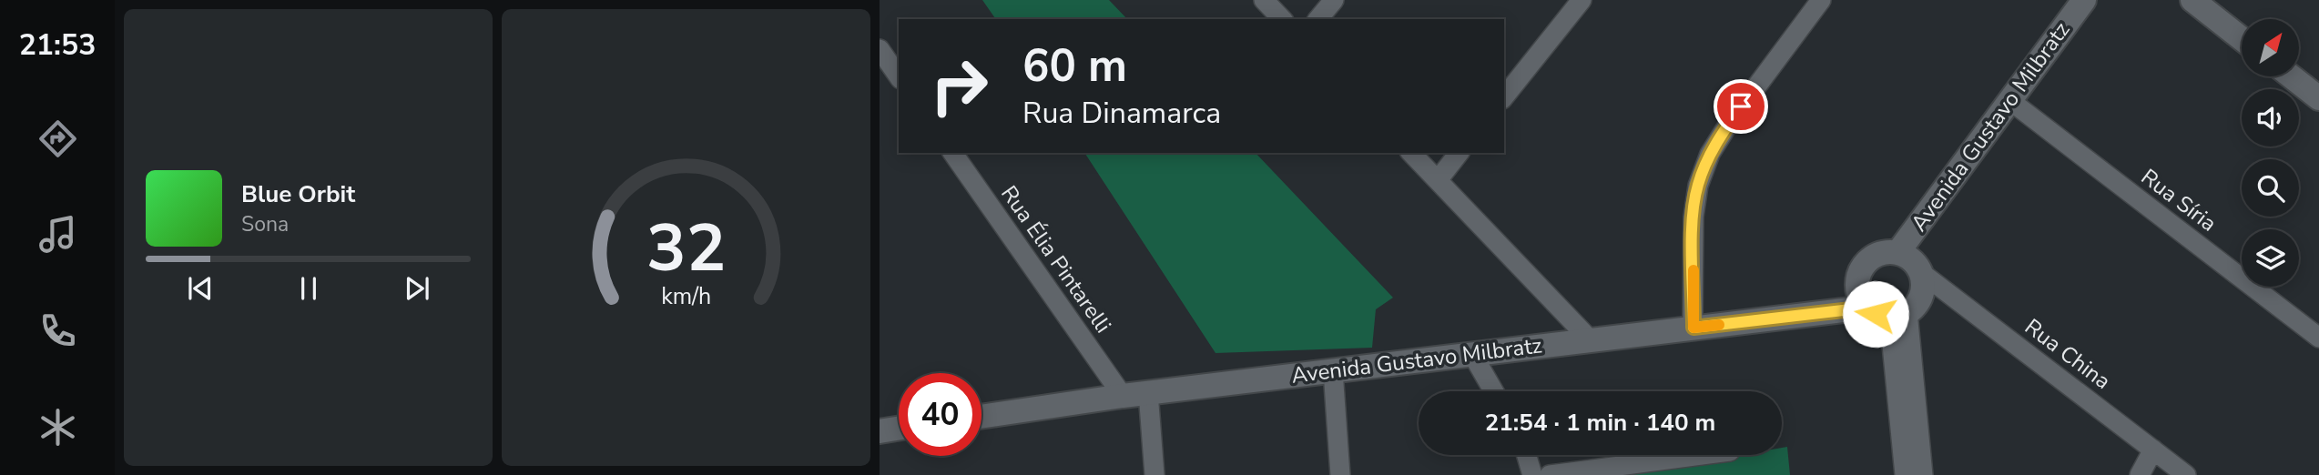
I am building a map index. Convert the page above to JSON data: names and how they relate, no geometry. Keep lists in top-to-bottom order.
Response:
{
  "streets": {
    "street": [
      "Avenida Gustavo Milbratz",
      "Rua Síria",
      "Rua Élia Pintarelli",
      "Rua China"
    ]
  },
  "crossings": [
    ["Avenida Gustavo Milbratz", "Rua Síria"],
    ["Avenida Gustavo Milbratz", "Rua Élia Pintarelli"],
    ["Avenida Gustavo Milbratz", "Rua China"]
  ],
  "north": "top right",
  "page": {
    "tabs": "21:53",
    "turn": ["60 m", "Rua Dinamarca"],
    "song": ["Blue Orbit", "Sona"],
    "limit": "40",
    "trip": "21:54 · 1 min · 140 m",
    "gauge": ["32", "km/h"]
  }
}
